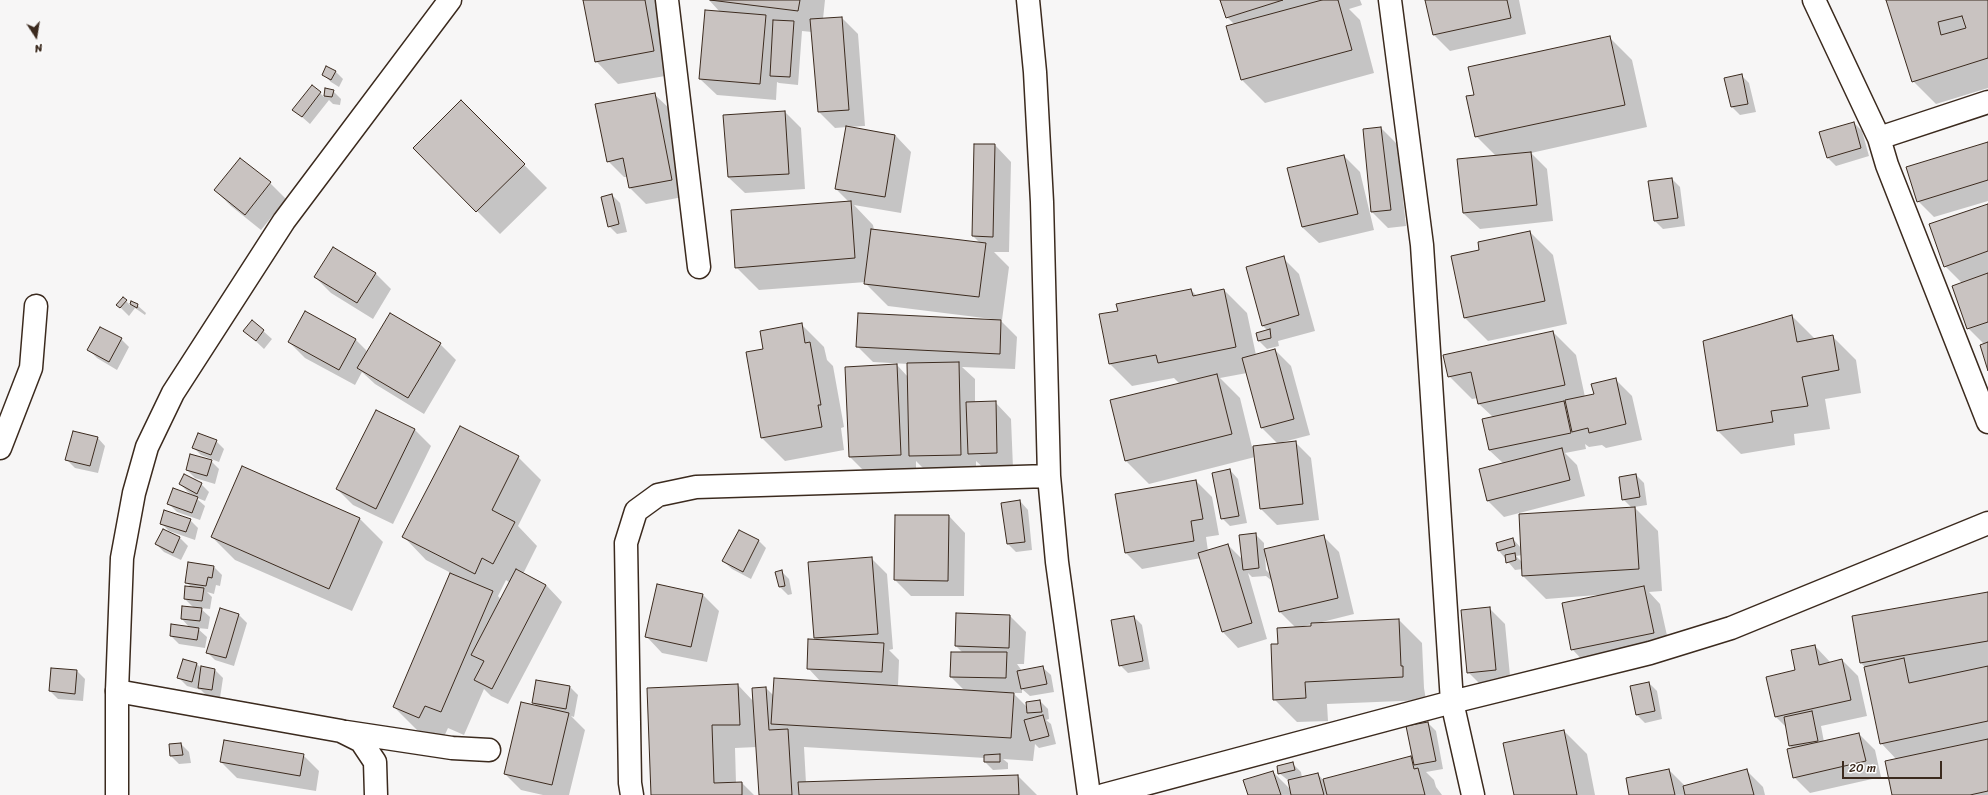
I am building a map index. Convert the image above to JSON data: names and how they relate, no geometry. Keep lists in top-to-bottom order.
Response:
{
  "scale_bar": "20 m",
  "north": "bottom"
}
